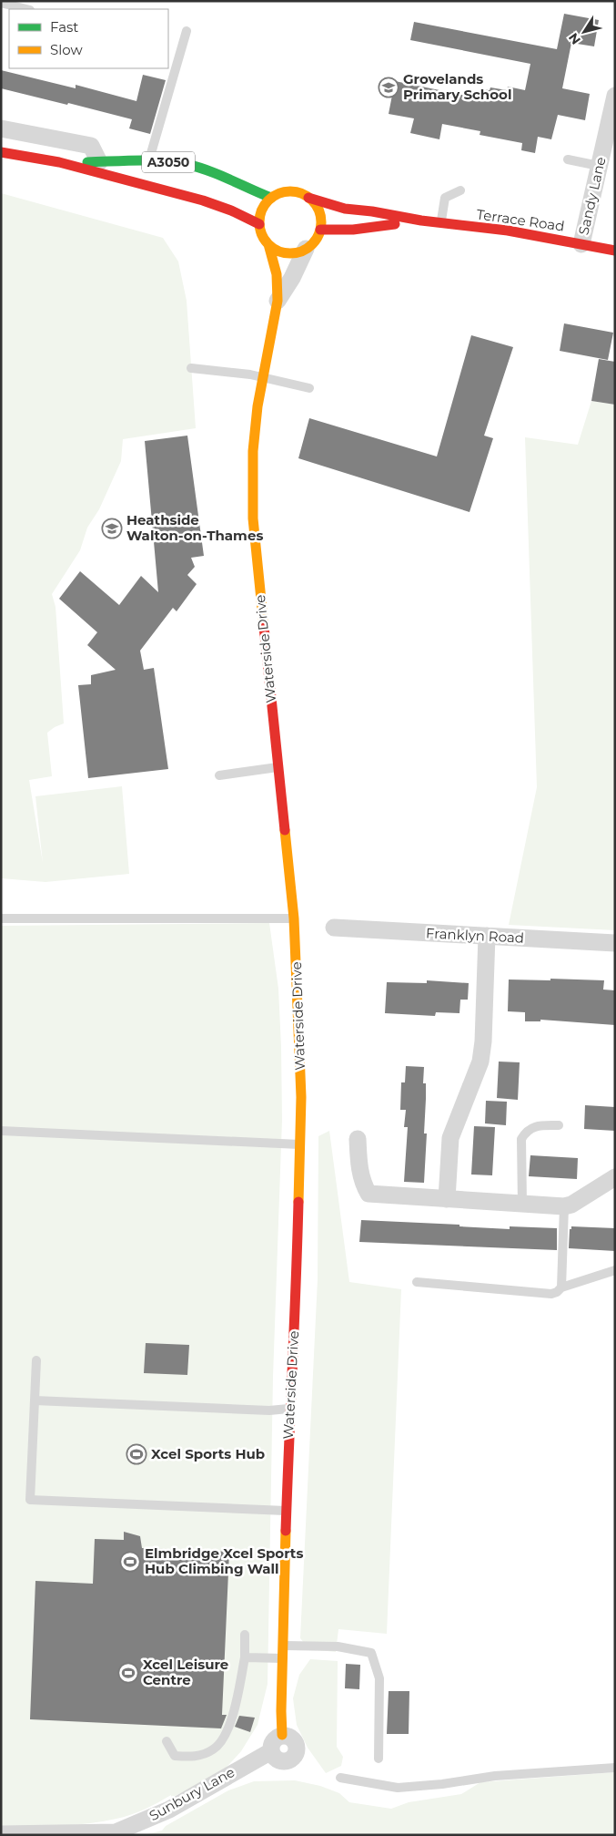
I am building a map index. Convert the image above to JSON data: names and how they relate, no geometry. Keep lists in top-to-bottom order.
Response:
{
  "streets": {
    "street": [
      "A3050",
      "Sandy Lane",
      "Terrace Road",
      "Waterside Drive",
      "Franklyn Road",
      "Sunbury Lane"
    ]
  },
  "crossings": [
    ["A3050", "Terrace Road"],
    ["A3050", "Waterside Drive"],
    ["Sandy Lane", "Terrace Road"],
    ["Terrace Road", "Waterside Drive"],
    ["Waterside Drive", "Sunbury Lane"]
  ],
  "places": {
    "school or university": ["Grovelands Primary School", "Heathside Walton-on-Thames"],
    "sports": ["Xcel Sports Hub", "Elmbridge Xcel Sports Hub Climbing Wall", "Xcel Leisure Centre"]
  },
  "legend": ["Fast", "Slow"],
  "north": "bottom left"
}
